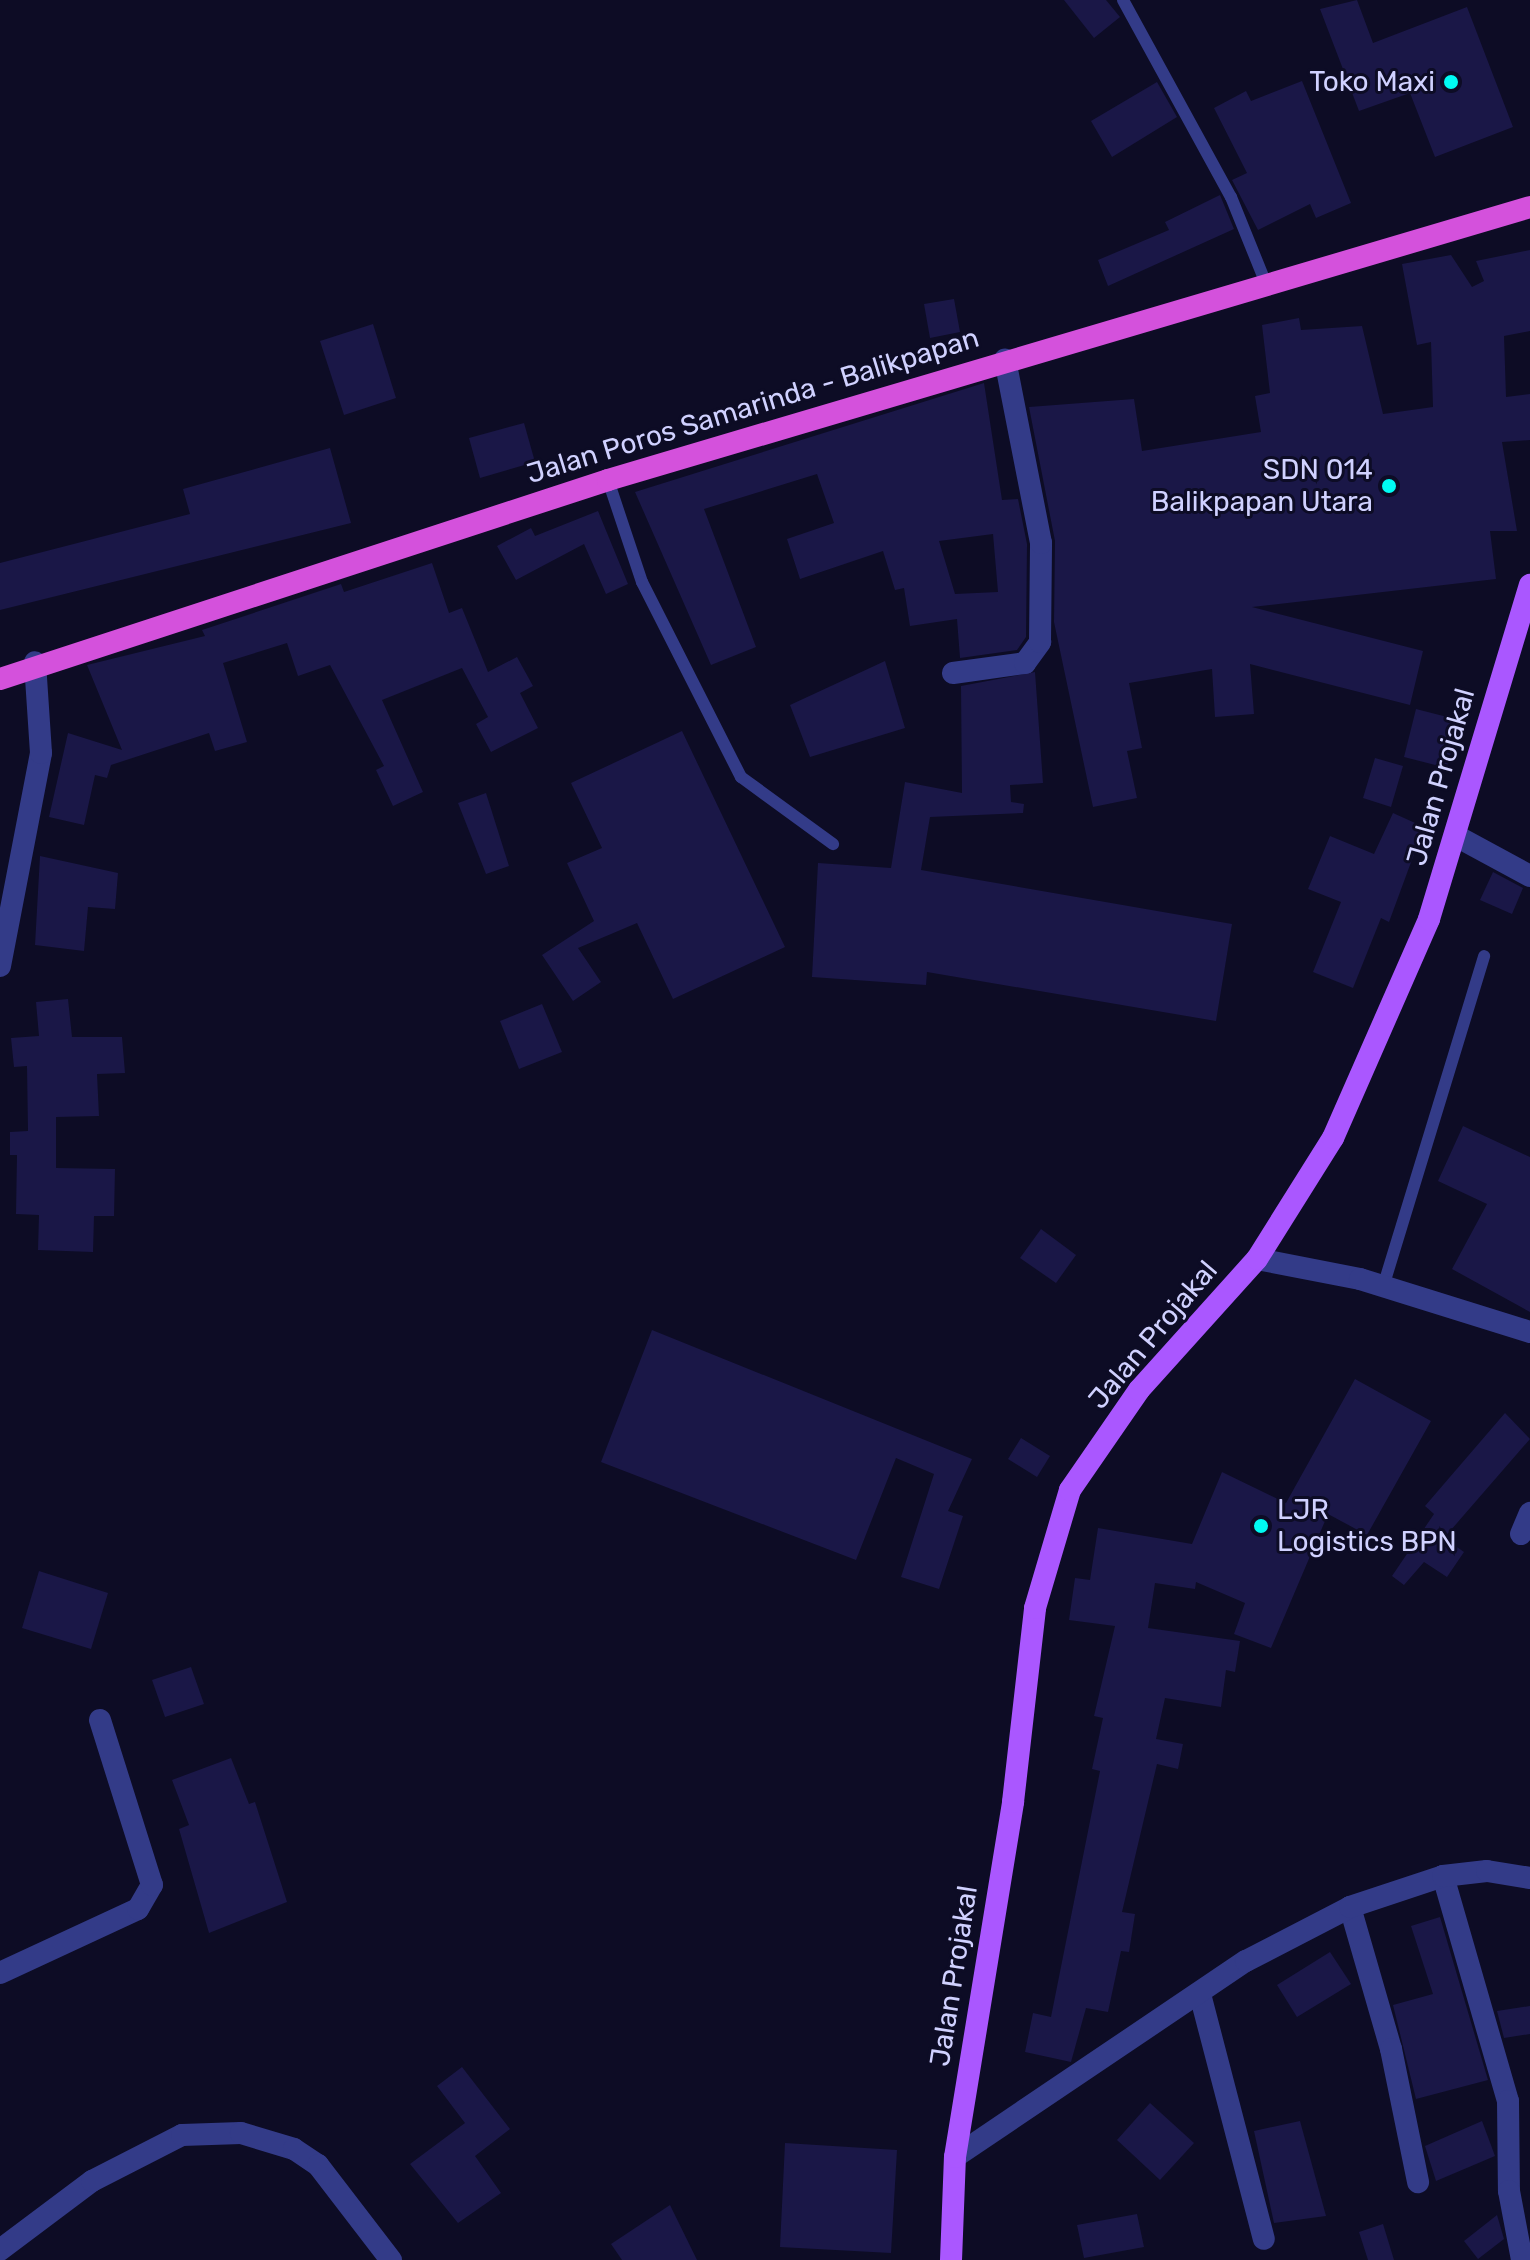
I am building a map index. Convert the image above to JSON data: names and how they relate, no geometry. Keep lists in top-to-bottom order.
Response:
{
  "streets": {
    "highway": ["Jalan Poros Samarinda - Balikpapan"],
    "main road": ["Jalan Projakal"]
  },
  "places": ["Toko Maxi", "SDN 014 Balikpapan Utara", "LJR Logistics BPN"]
}
